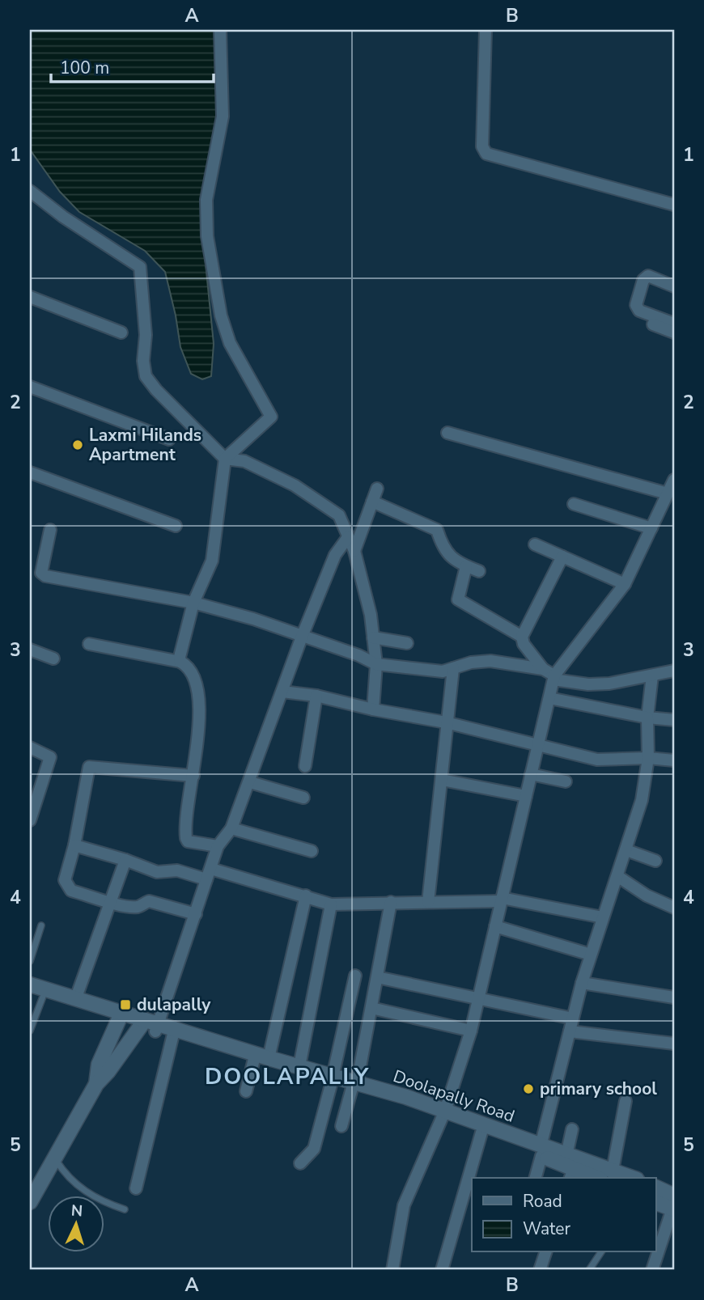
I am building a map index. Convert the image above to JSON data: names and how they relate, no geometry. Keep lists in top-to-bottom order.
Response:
{
  "streets": {
    "main road": ["Doolapally Road"]
  },
  "districts": ["DOOLAPALLY"],
  "places": {
    "other": ["Laxmi Hilands Apartment", "primary school"],
    "transit": ["dulapally"]
  },
  "legend": ["Road", "Water"],
  "scale_bar": "100 m",
  "north": "top",
  "grid": {
    "columns": ["A", "B"],
    "rows": [
      "1",
      "2",
      "3",
      "4",
      "5"
    ]
  }
}
